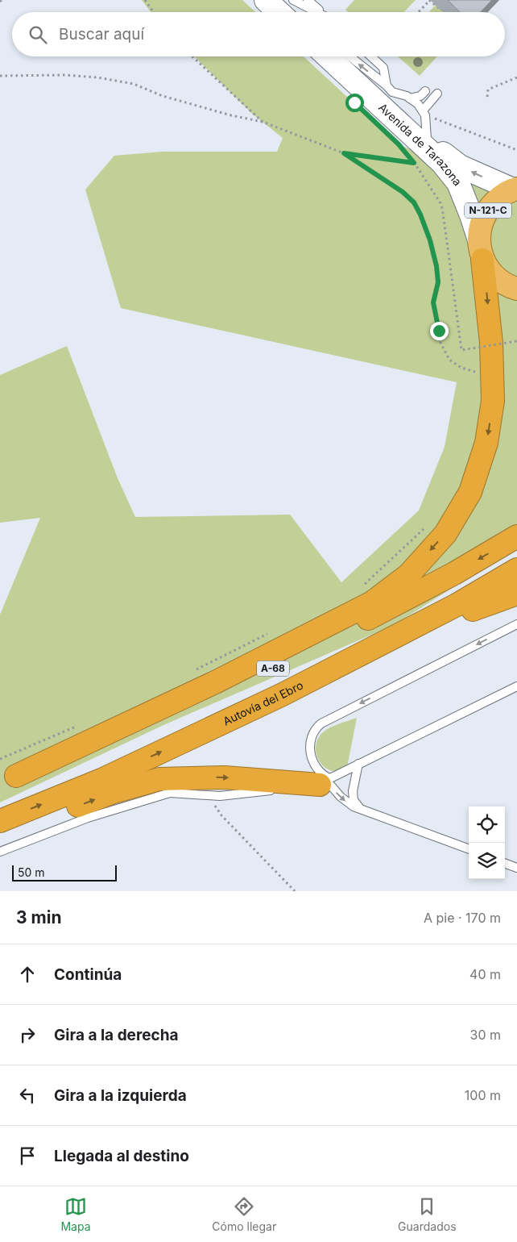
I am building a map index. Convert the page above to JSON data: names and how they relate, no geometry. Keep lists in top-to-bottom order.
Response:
{
  "streets": {
    "highway": ["N-121-C", "A-68", "Autovía del Ebro"],
    "main road": ["Avenida de Tarazona"]
  },
  "crossings": [
    ["Avenida de Tarazona", "N-121-C"]
  ],
  "scale_bar": "50 m",
  "page": {
    "search": "Buscar aquí",
    "scale": "50 m",
    "heading": ["3 min", "A pie · 170 m"],
    "list": [
      ["Continúa", "40 m"],
      ["Gira a la derecha", "30 m"],
      ["Gira a la izquierda", "100 m"],
      "Llegada al destino"
    ],
    "nav": ["Mapa", "Cómo llegar", "Guardados"]
  }
}
